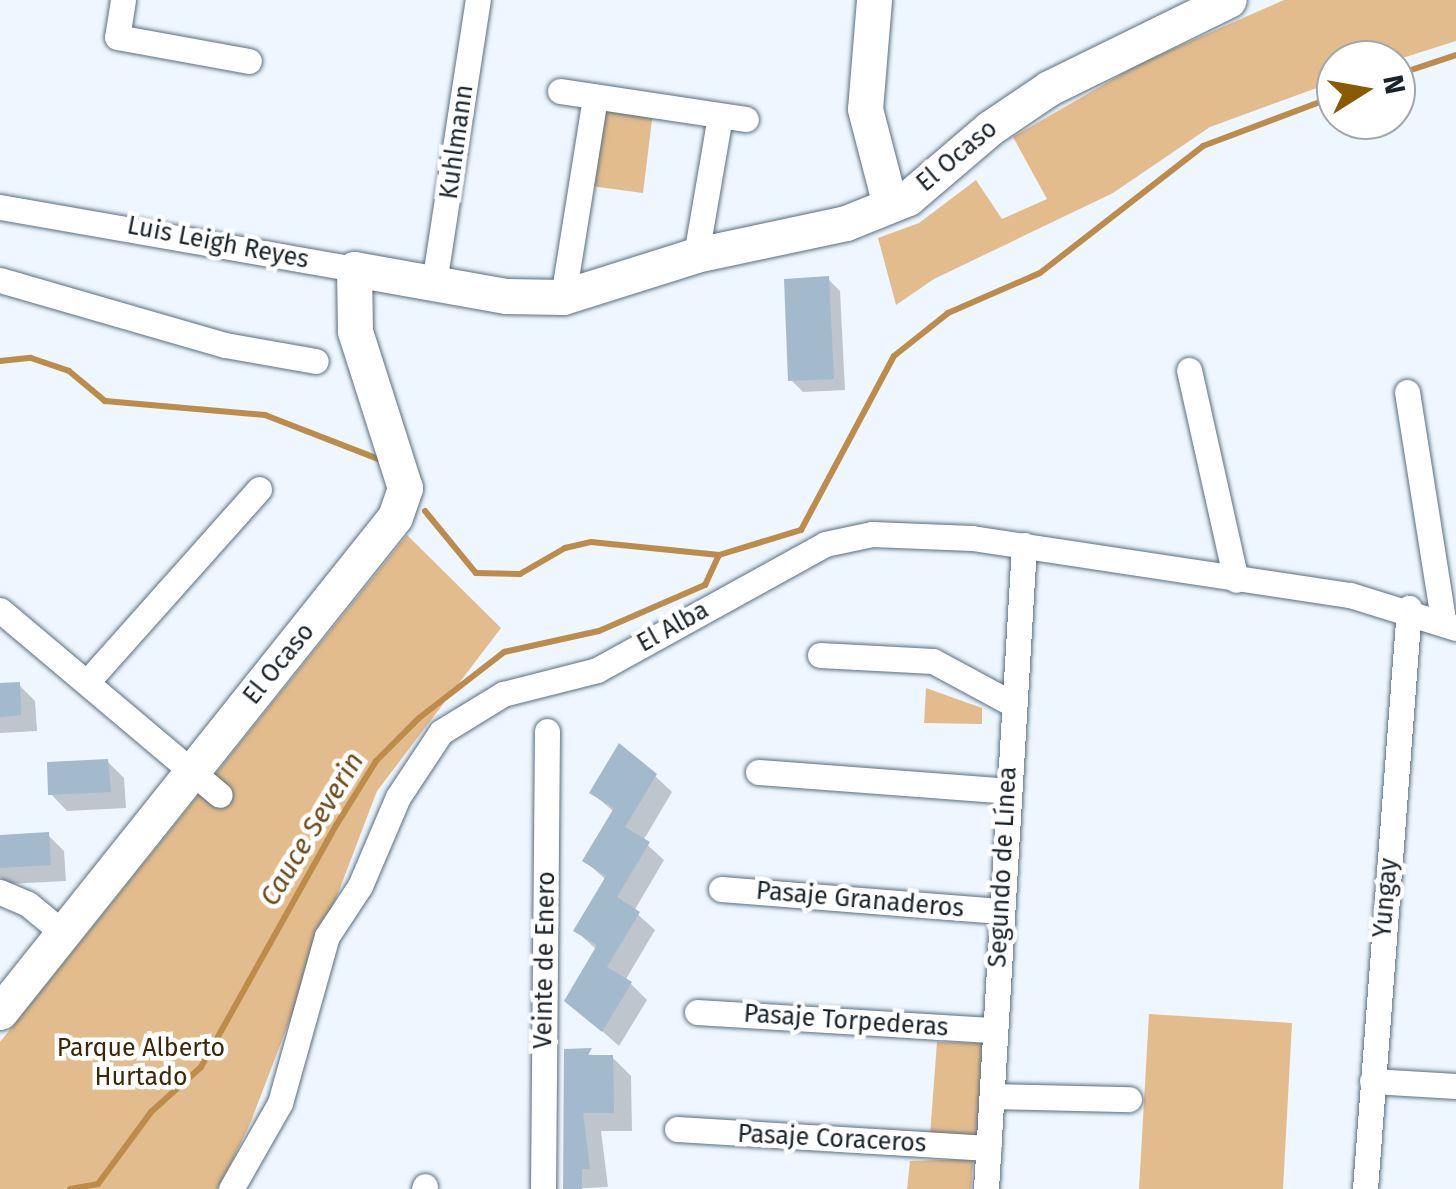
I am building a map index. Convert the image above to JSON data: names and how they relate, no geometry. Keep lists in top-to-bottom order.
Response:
{
  "streets": {
    "street": [
      "Kuhlmann",
      "El Ocaso",
      "Luis Leigh Reyes",
      "El Alba",
      "Segundo de Línea",
      "Yungay",
      "Pasaje Granaderos",
      "Veinte de Enero",
      "Pasaje Torpederas",
      "Pasaje Coraceros"
    ]
  },
  "crossings": [
    ["Kuhlmann", "El Ocaso"],
    ["Kuhlmann", "Luis Leigh Reyes"],
    ["El Ocaso", "Luis Leigh Reyes"],
    ["El Alba", "Segundo de Línea"],
    ["El Alba", "Yungay"],
    ["Segundo de Línea", "Pasaje Granaderos"],
    ["Segundo de Línea", "Pasaje Torpederas"],
    ["Segundo de Línea", "Pasaje Coraceros"]
  ],
  "water": ["Cauce Severin"],
  "parks": ["Parque Alberto Hurtado"],
  "north": "right"
}
